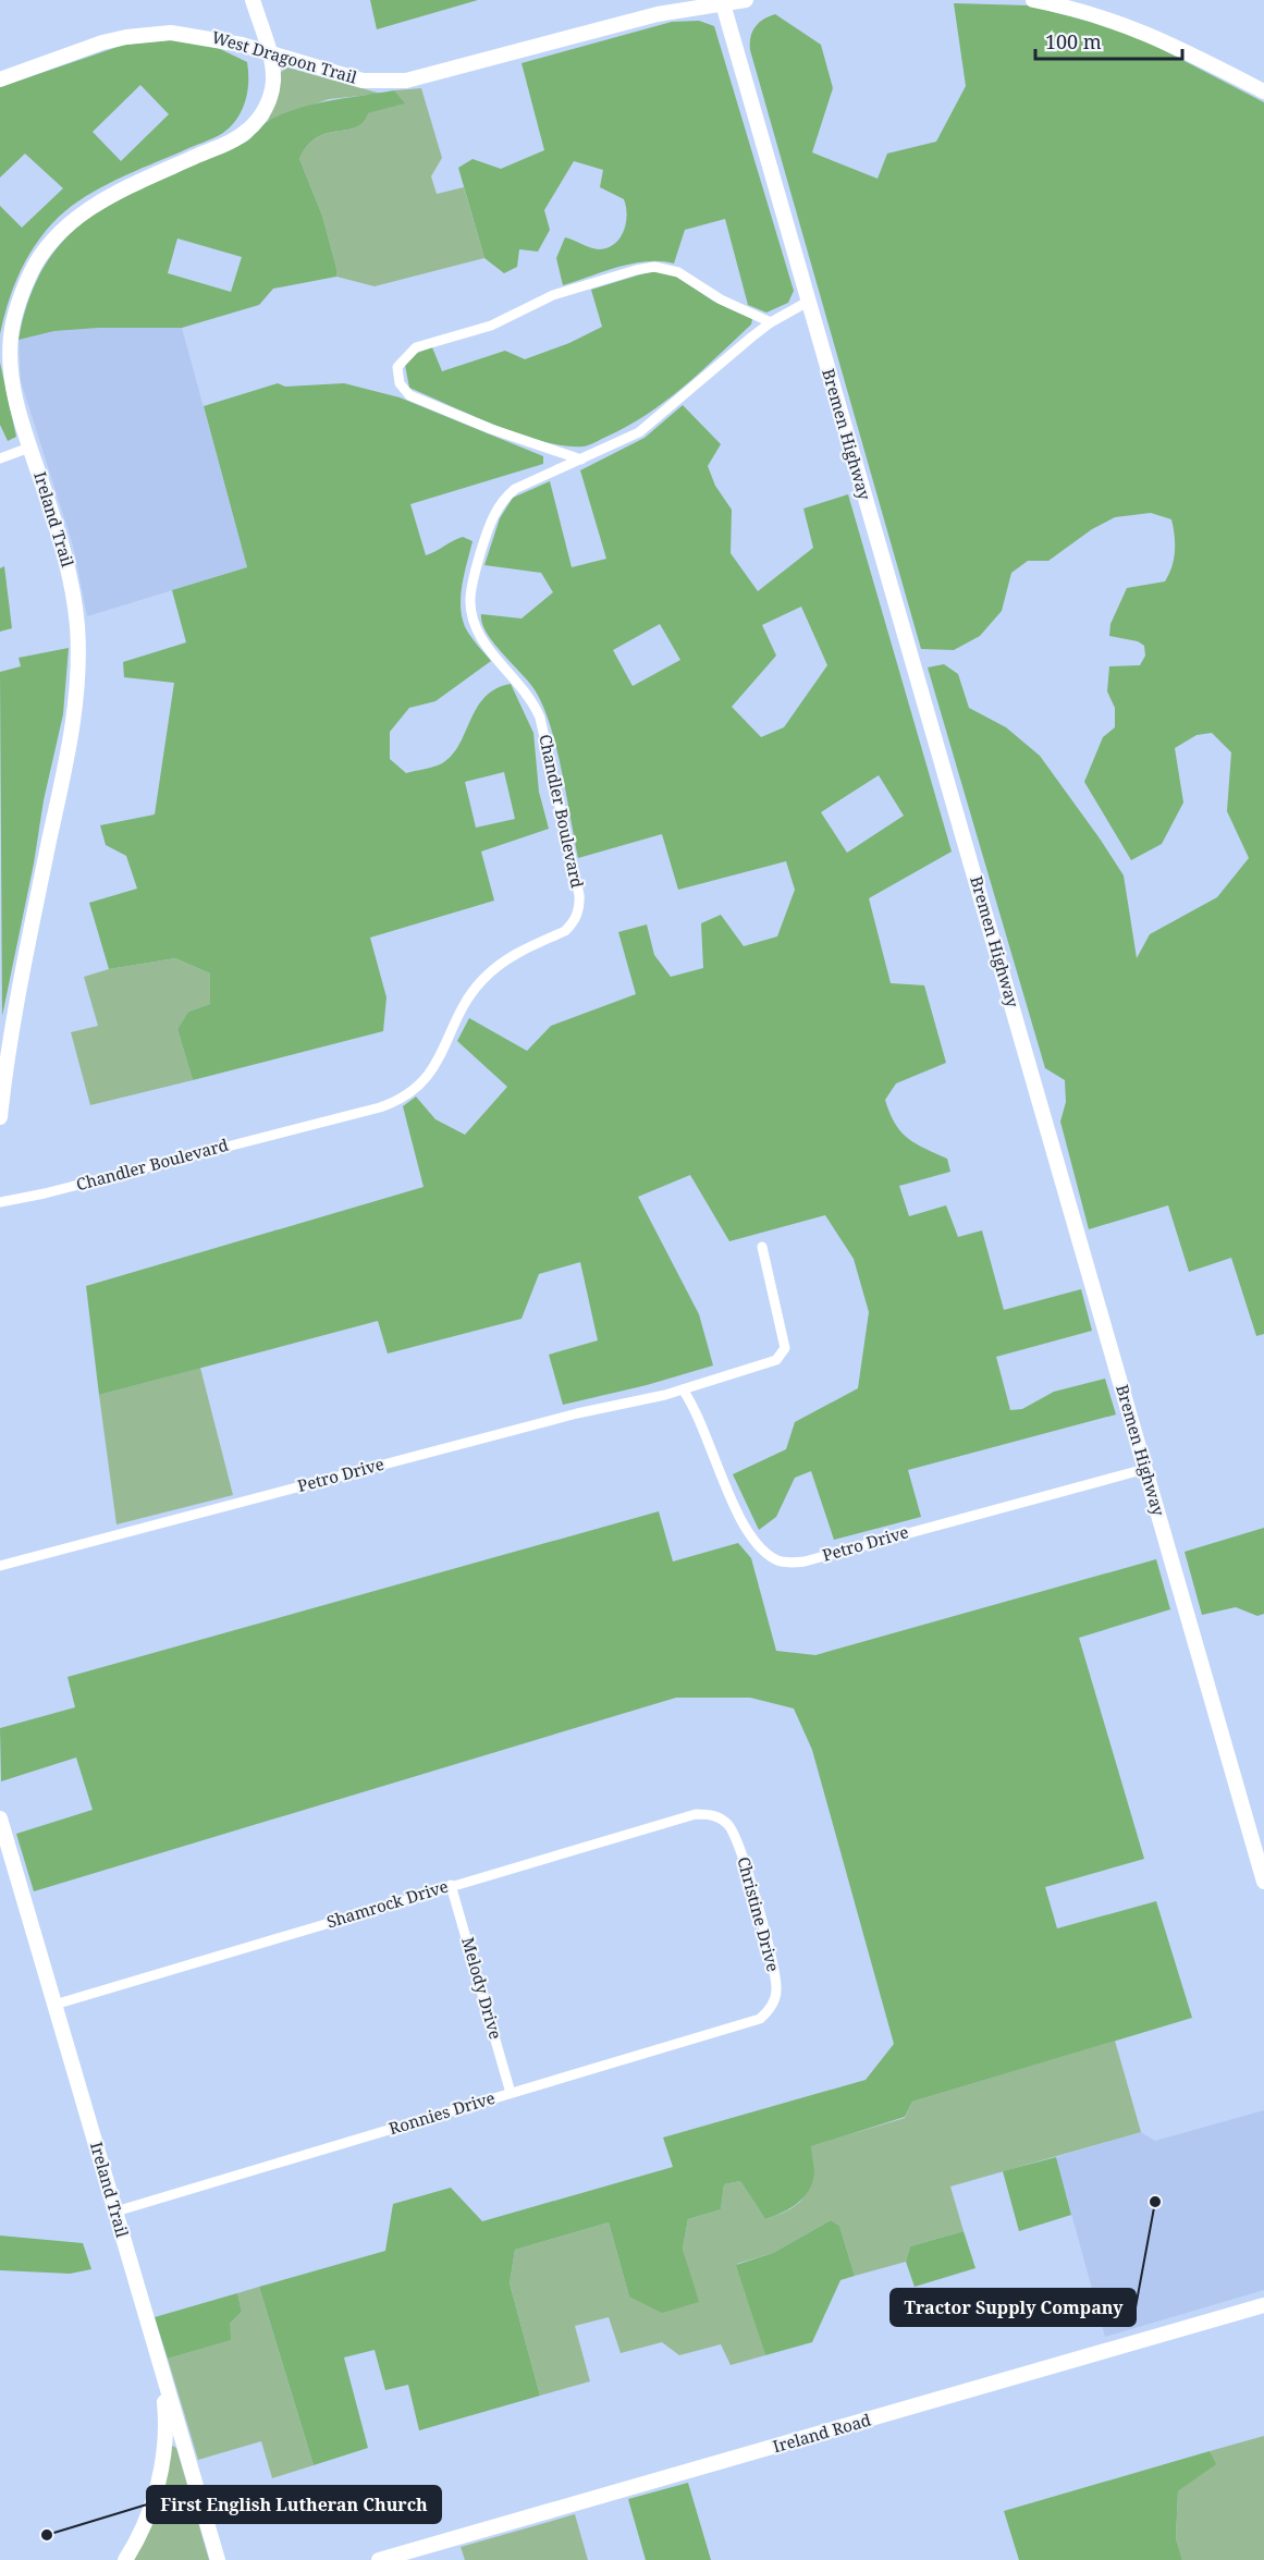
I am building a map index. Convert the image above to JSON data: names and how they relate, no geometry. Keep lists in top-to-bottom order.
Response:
{
  "streets": {
    "street": [
      "West Dragoon Trail",
      "Bremen Highway",
      "Ireland Trail",
      "Chandler Boulevard",
      "Petro Drive",
      "Shamrock Drive",
      "Christine Drive",
      "Melody Drive",
      "Ronnies Drive",
      "Ireland Road"
    ]
  },
  "crossings": [
    ["West Dragoon Trail", "Bremen Highway"],
    ["West Dragoon Trail", "Ireland Trail"],
    ["Bremen Highway", "Chandler Boulevard"],
    ["Bremen Highway", "Petro Drive"],
    ["Ireland Trail", "Shamrock Drive"],
    ["Ireland Trail", "Ronnies Drive"],
    ["Shamrock Drive", "Christine Drive"],
    ["Shamrock Drive", "Melody Drive"],
    ["Christine Drive", "Ronnies Drive"],
    ["Melody Drive", "Ronnies Drive"]
  ],
  "places": ["Tractor Supply Company", "First English Lutheran Church"],
  "scale_bar": "100 m"
}
